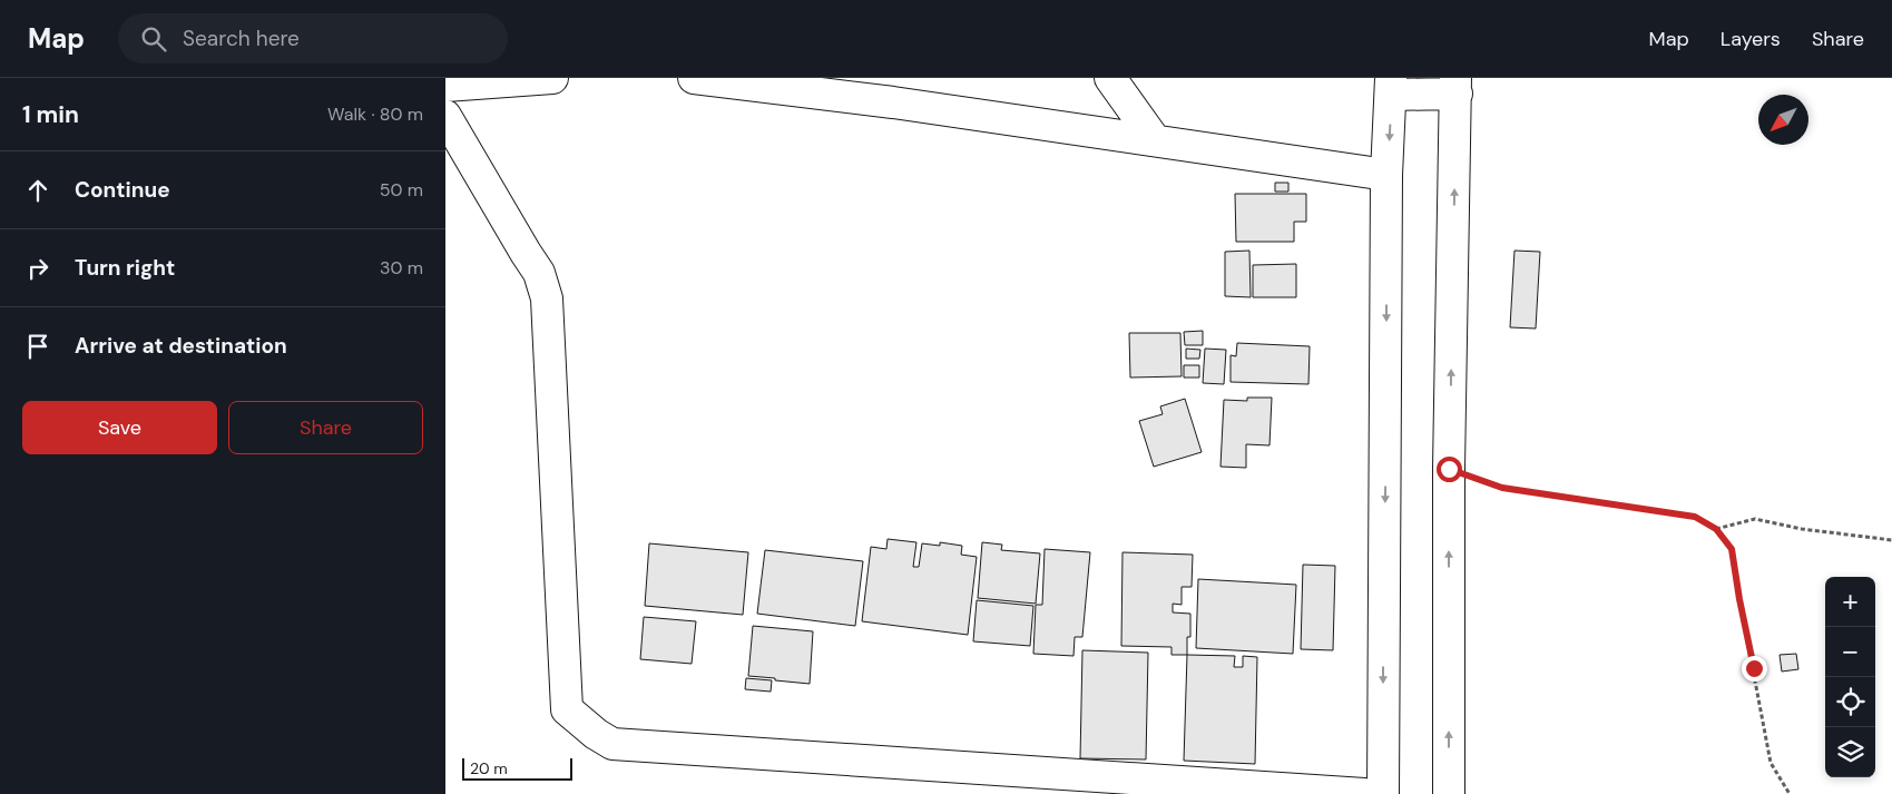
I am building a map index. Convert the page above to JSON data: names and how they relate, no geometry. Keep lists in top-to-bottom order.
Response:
{
  "scale_bar": "20 m",
  "north": "bottom left",
  "page": {
    "header": "Map",
    "search": "Search here",
    "nav": ["Map", "Layers", "Share"],
    "heading": ["1 min", "Walk · 80 m"],
    "list": [
      ["Continue", "50 m"],
      ["Turn right", "30 m"],
      "Arrive at destination"
    ],
    "buttons": ["Save", "Share"],
    "map_buttons": ["+", "−"],
    "scale": "20 m"
  }
}
